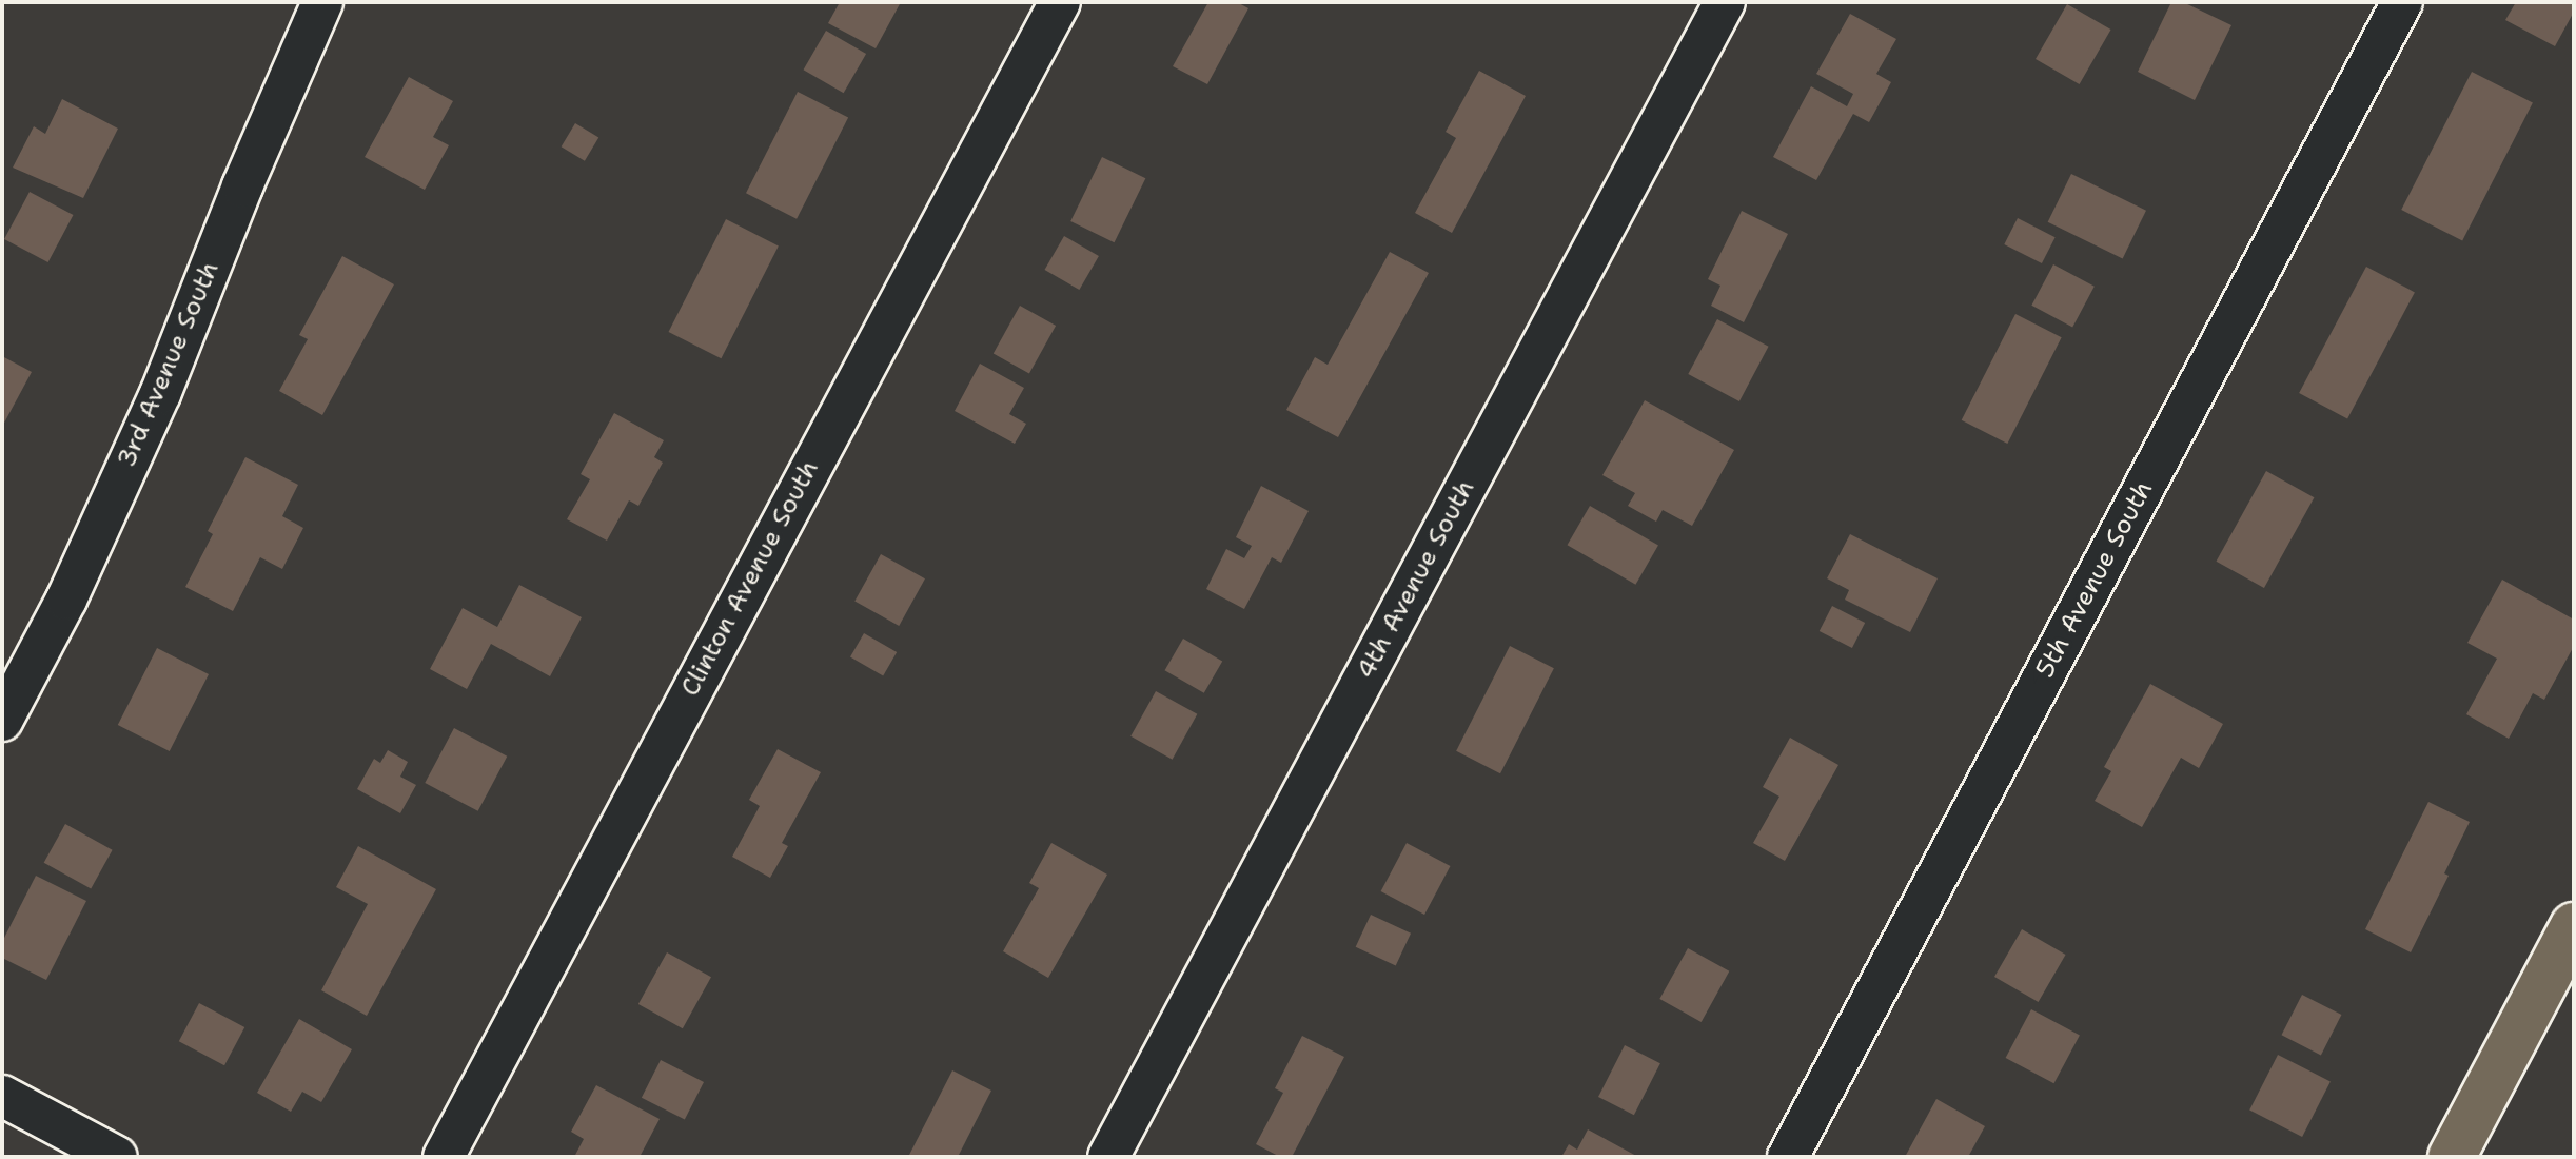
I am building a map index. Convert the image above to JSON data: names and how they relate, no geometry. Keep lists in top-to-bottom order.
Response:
{
  "streets": {
    "street": [
      "3rd Avenue South",
      "Clinton Avenue South",
      "4th Avenue South",
      "5th Avenue South"
    ]
  }
}
